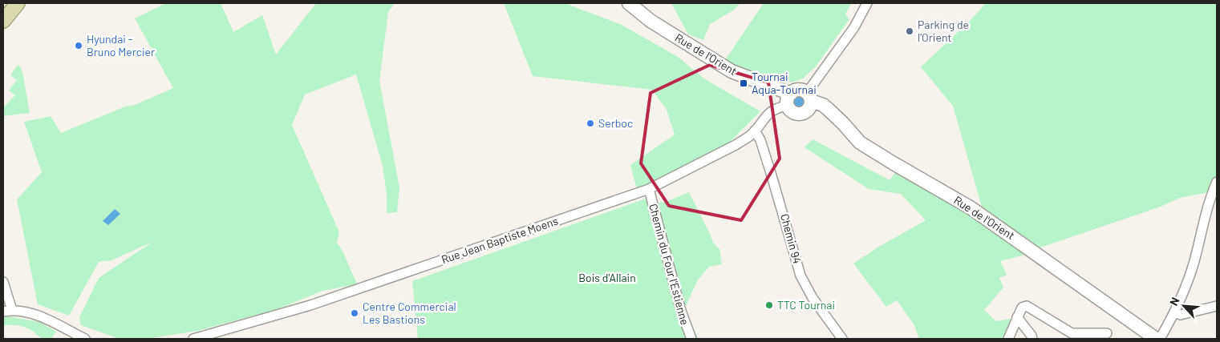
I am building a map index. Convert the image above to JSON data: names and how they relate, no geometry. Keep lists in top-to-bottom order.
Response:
{
  "streets": {
    "street": [
      "Rue de l'Orient",
      "Chemin 94",
      "Rue Jean Baptiste Moens",
      "Chemin du Four l'Estienne"
    ]
  },
  "crossings": [
    ["Rue de l'Orient", "Rue Jean Baptiste Moens"],
    ["Chemin 94", "Rue Jean Baptiste Moens"],
    ["Rue Jean Baptiste Moens", "Chemin du Four l'Estienne"]
  ],
  "parks": ["Bois d'Allain"],
  "places": {
    "other": [
      "Parking de l'Orient",
      "Hyundai - Bruno Mercier",
      "Serboc",
      "TTC Tournai",
      "Centre Commercial Les Bastions"
    ],
    "transit": ["Tournai Aqua-Tournai"]
  },
  "north": "top left"
}
